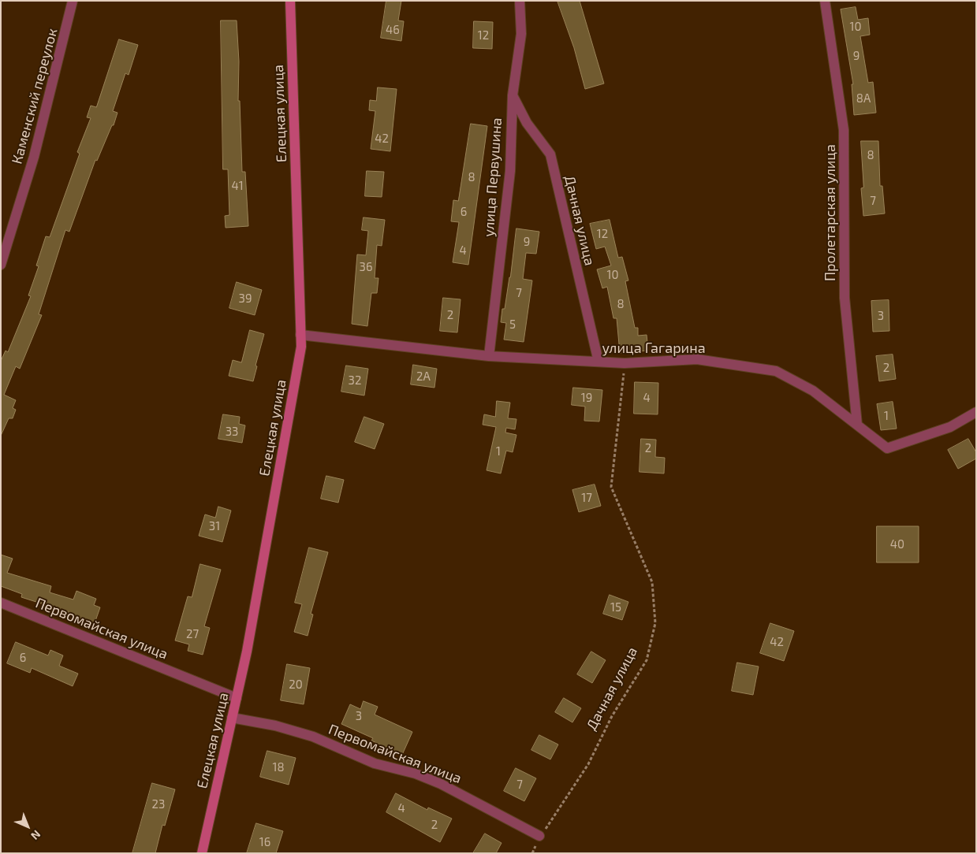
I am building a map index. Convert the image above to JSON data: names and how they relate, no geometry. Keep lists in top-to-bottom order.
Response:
{
  "streets": {
    "main road": ["Елецкая улица"],
    "street": [
      "Каменский переулок",
      "улица Первушина",
      "Пролетарская улица",
      "Дачная улица",
      "улица Гагарина",
      "Первомайская улица"
    ]
  },
  "crossings": [
    ["Елецкая улица", "улица Гагарина"],
    ["Елецкая улица", "Первомайская улица"],
    ["улица Первушина", "Дачная улица"],
    ["улица Первушина", "улица Гагарина"],
    ["Пролетарская улица", "улица Гагарина"],
    ["Дачная улица", "улица Гагарина"],
    ["Дачная улица", "Первомайская улица"]
  ],
  "house_numbers": [
    "10",
    "46",
    "12",
    "9",
    "8А",
    "42",
    "8",
    "8",
    "41",
    "7",
    "6",
    "12",
    "9",
    "4",
    "36",
    "10",
    "7",
    "39",
    "8",
    "2",
    "3",
    "5",
    "2",
    "2А",
    "32",
    "19",
    "4",
    "1",
    "33",
    "2",
    "1",
    "17",
    "31",
    "40",
    "15",
    "27",
    "42",
    "6",
    "20",
    "3",
    "18",
    "7",
    "23",
    "4",
    "2",
    "16"
  ],
  "north": "bottom right"
}
